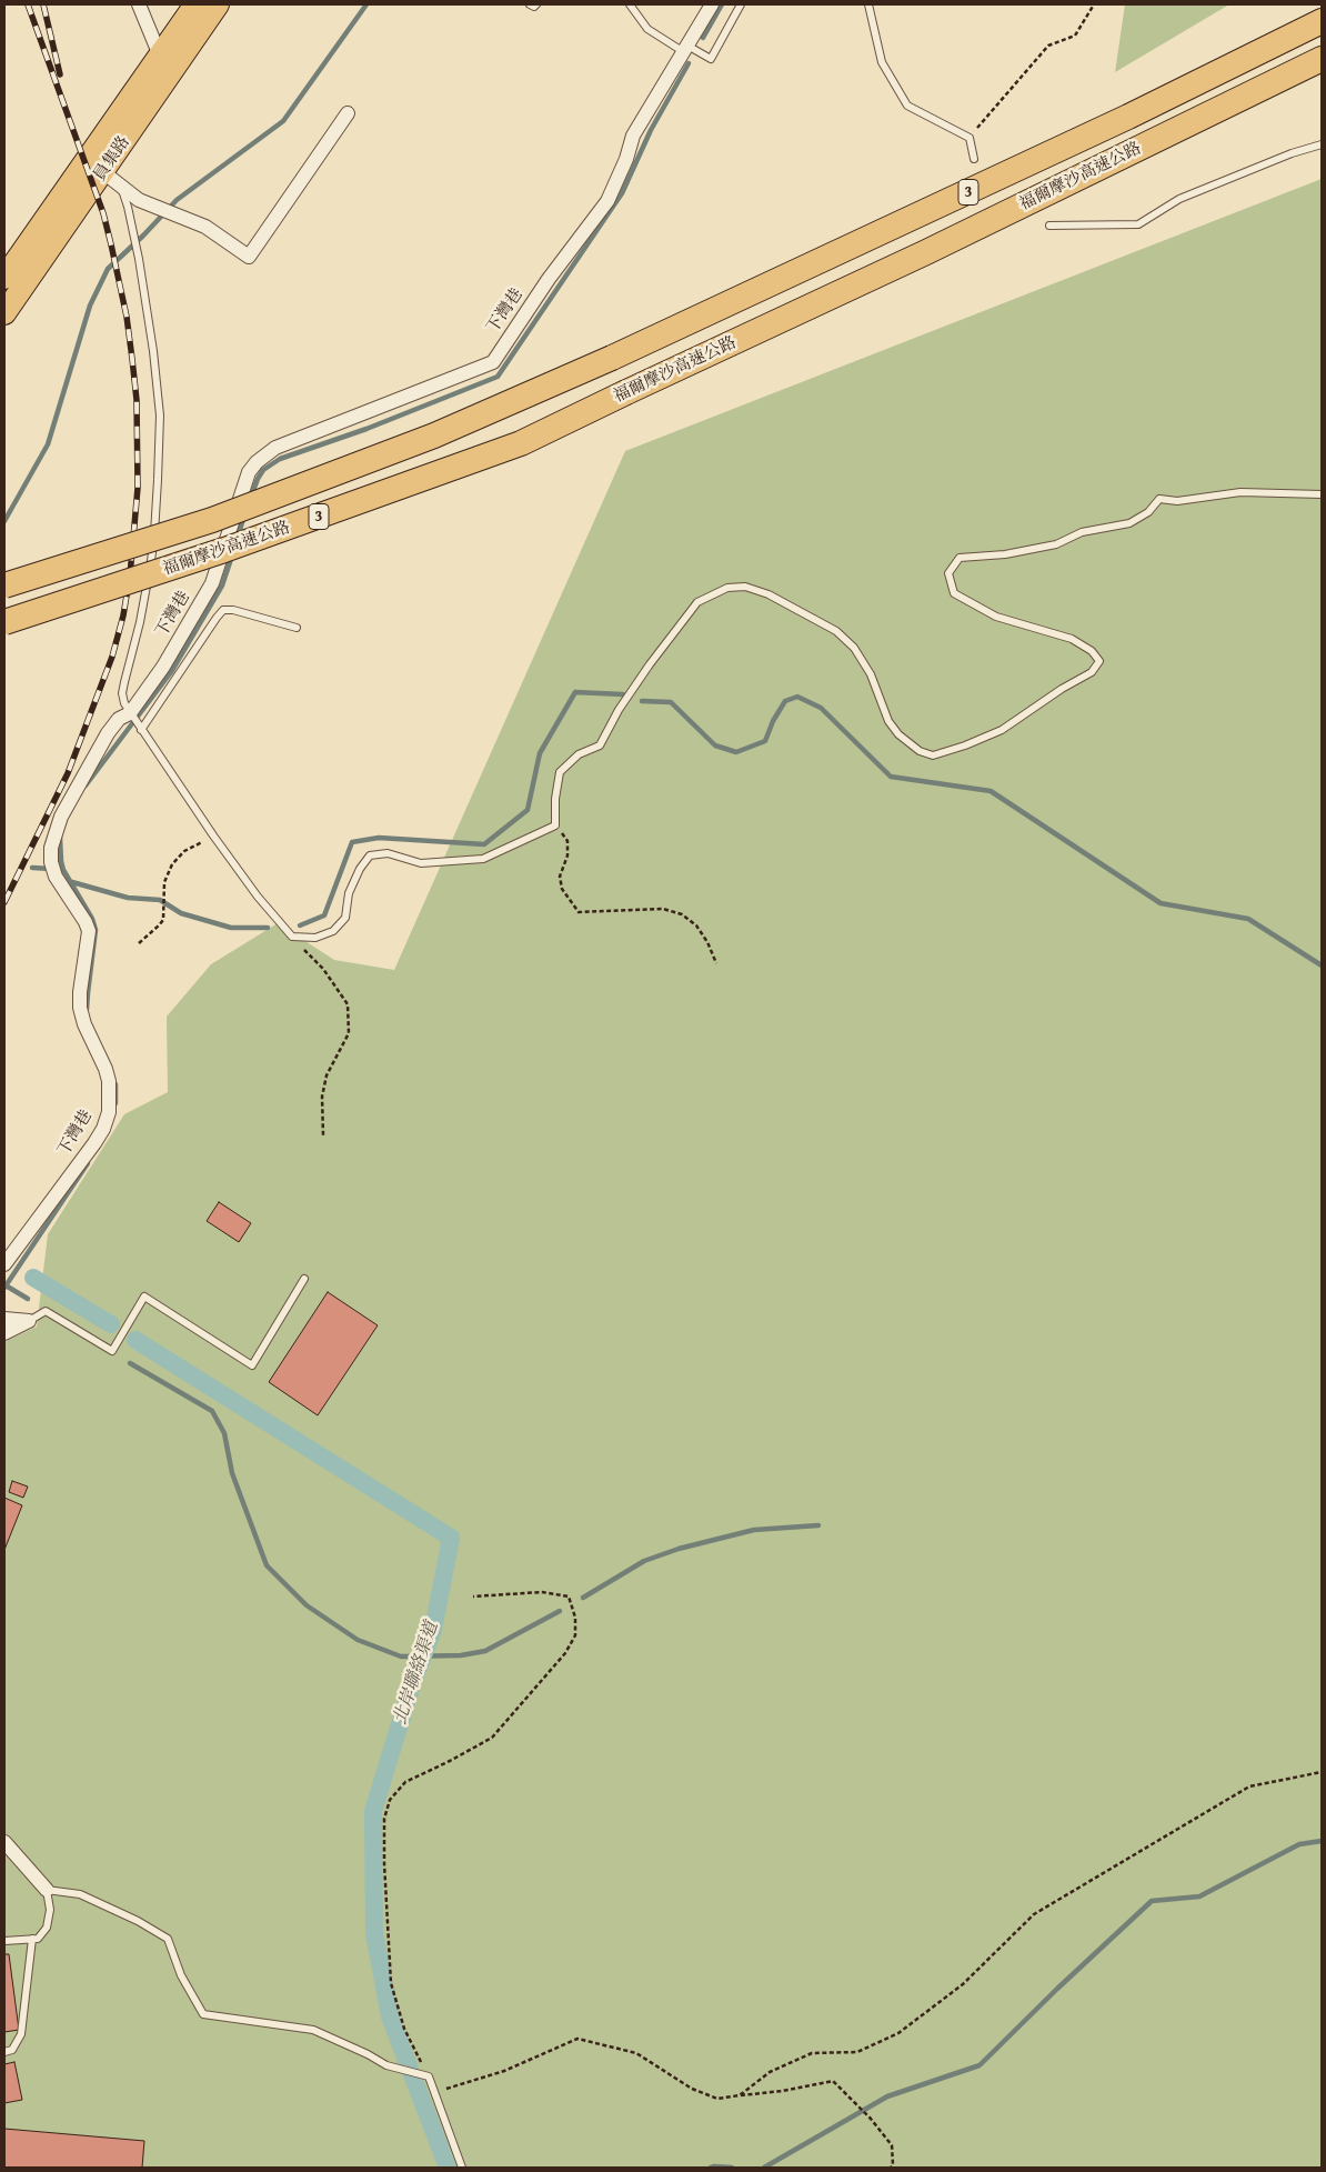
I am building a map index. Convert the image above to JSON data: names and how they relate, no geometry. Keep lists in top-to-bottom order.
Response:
{
  "streets": {
    "highway": ["福爾摩沙高速公路", "3"],
    "main road": ["員集路"],
    "street": ["下灣巷"]
  },
  "water": ["北岸聯絡渠道"]
}
